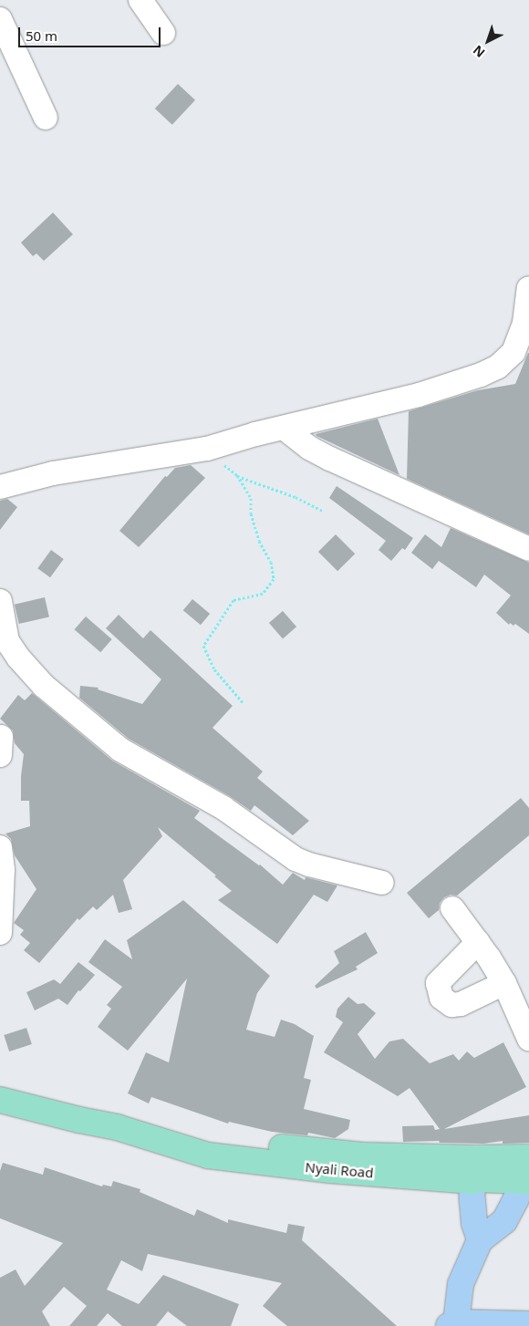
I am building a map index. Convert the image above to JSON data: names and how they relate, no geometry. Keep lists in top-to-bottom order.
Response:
{
  "streets": {
    "highway": ["Nyali Road"]
  },
  "scale_bar": "50 m",
  "north": "bottom left"
}
